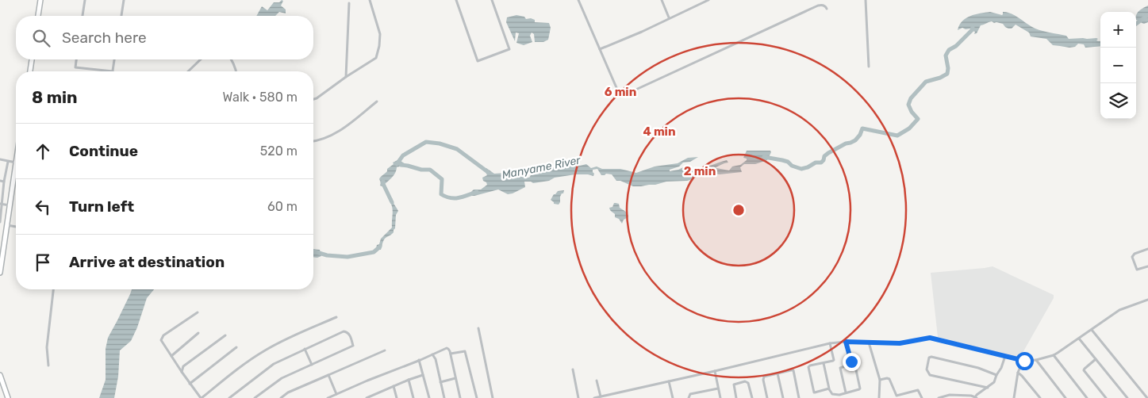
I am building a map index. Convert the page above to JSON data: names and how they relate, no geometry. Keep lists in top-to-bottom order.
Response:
{
  "water": ["Manyame River"],
  "page": {
    "map_buttons": ["+", "−"],
    "search": "Search here",
    "heading": ["8 min", "Walk · 580 m"],
    "list": [
      ["Continue", "520 m"],
      ["Turn left", "60 m"],
      "Arrive at destination"
    ]
  },
  "rings": ["6 min", "4 min", "2 min"]
}
